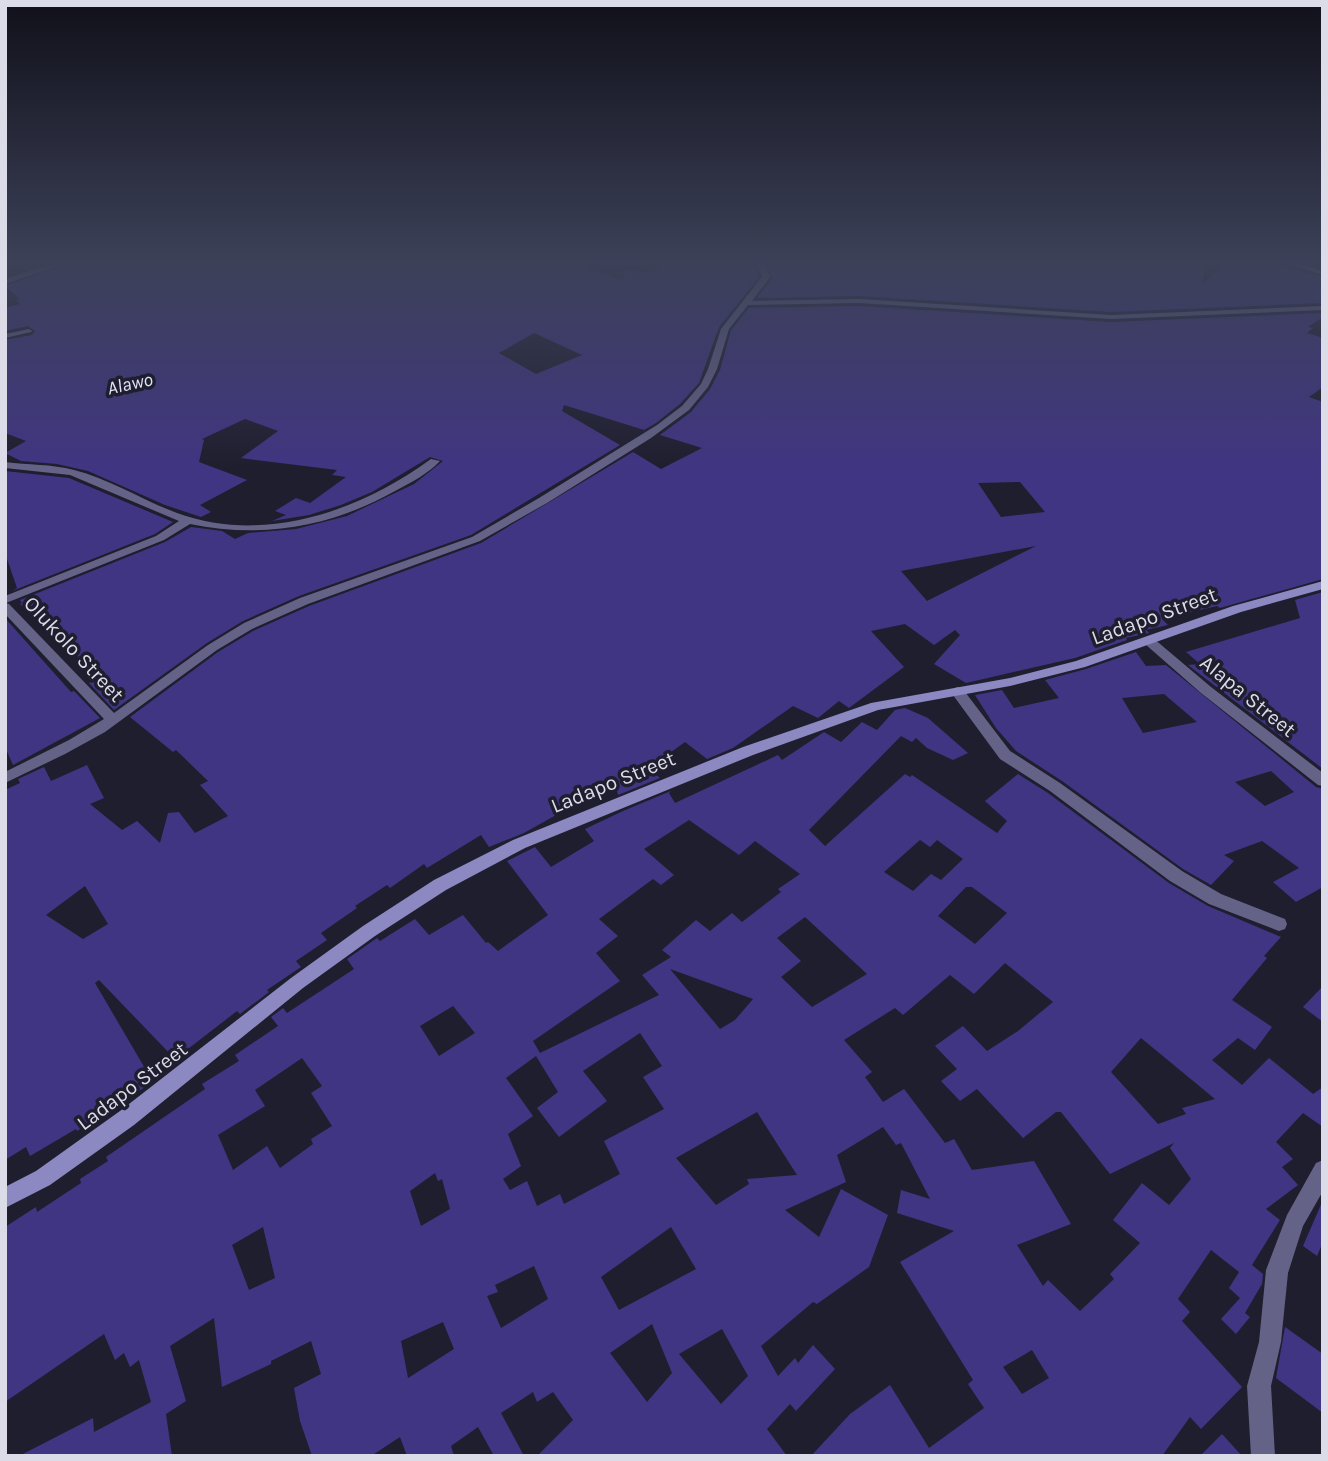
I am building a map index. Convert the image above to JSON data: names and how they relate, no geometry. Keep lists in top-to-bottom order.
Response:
{
  "streets": {
    "main road": ["Ladapo Street"],
    "street": ["Olukolo Street", "Alapa Street"]
  },
  "crossings": [
    ["Ladapo Street", "Alapa Street"]
  ],
  "water": ["Alawo"]
}
